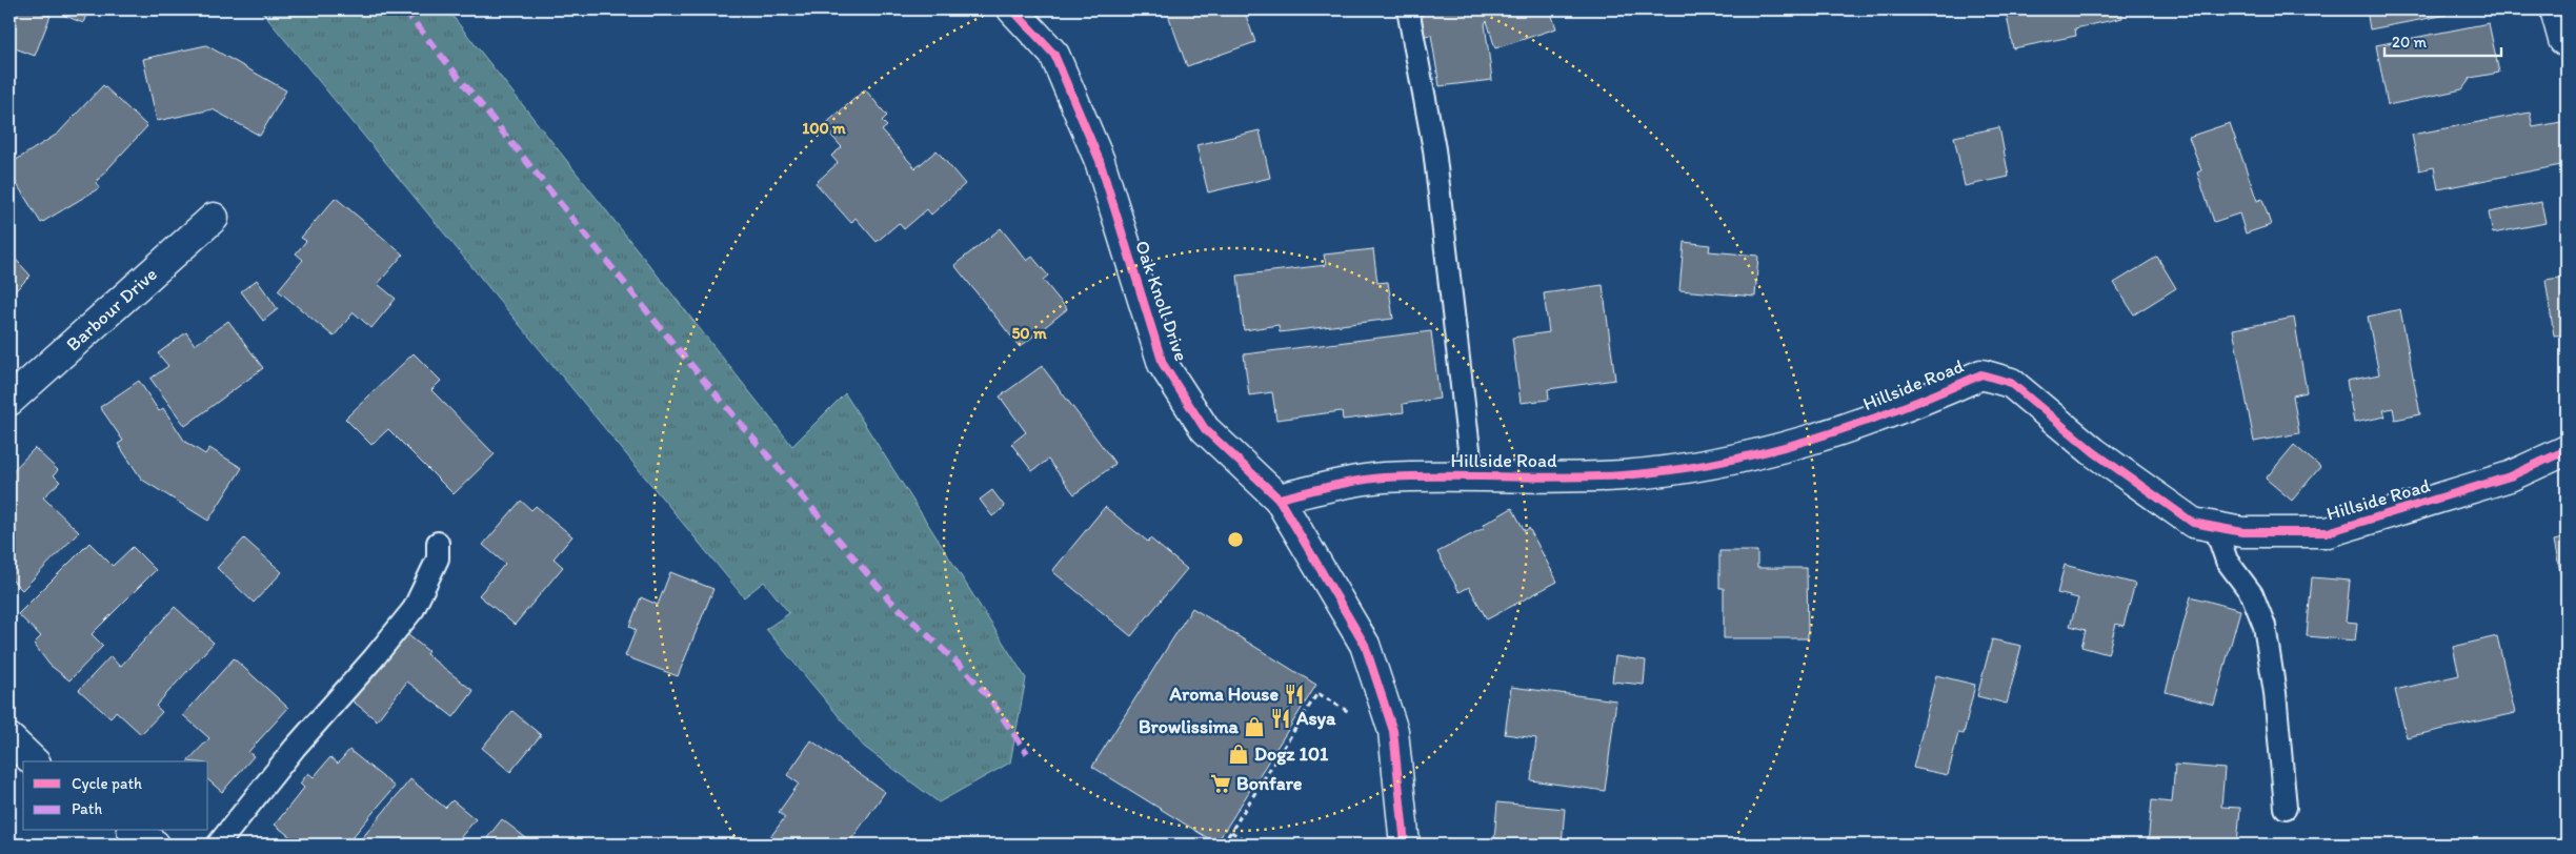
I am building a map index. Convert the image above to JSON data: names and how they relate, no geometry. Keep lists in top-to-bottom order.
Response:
{
  "streets": {
    "street": ["Oak Knoll Drive", "Barbour Drive", "Hillside Road"]
  },
  "crossings": [
    ["Oak Knoll Drive", "Hillside Road"]
  ],
  "places": {
    "restaurant": ["Aroma House", "Asya"],
    "shop": ["Browlissima", "Dogz 101"],
    "supermarket": ["Bonfare"]
  },
  "legend": ["Cycle path", "Path"],
  "scale_bar": "20 m",
  "rings": ["100 m", "50 m"]
}
